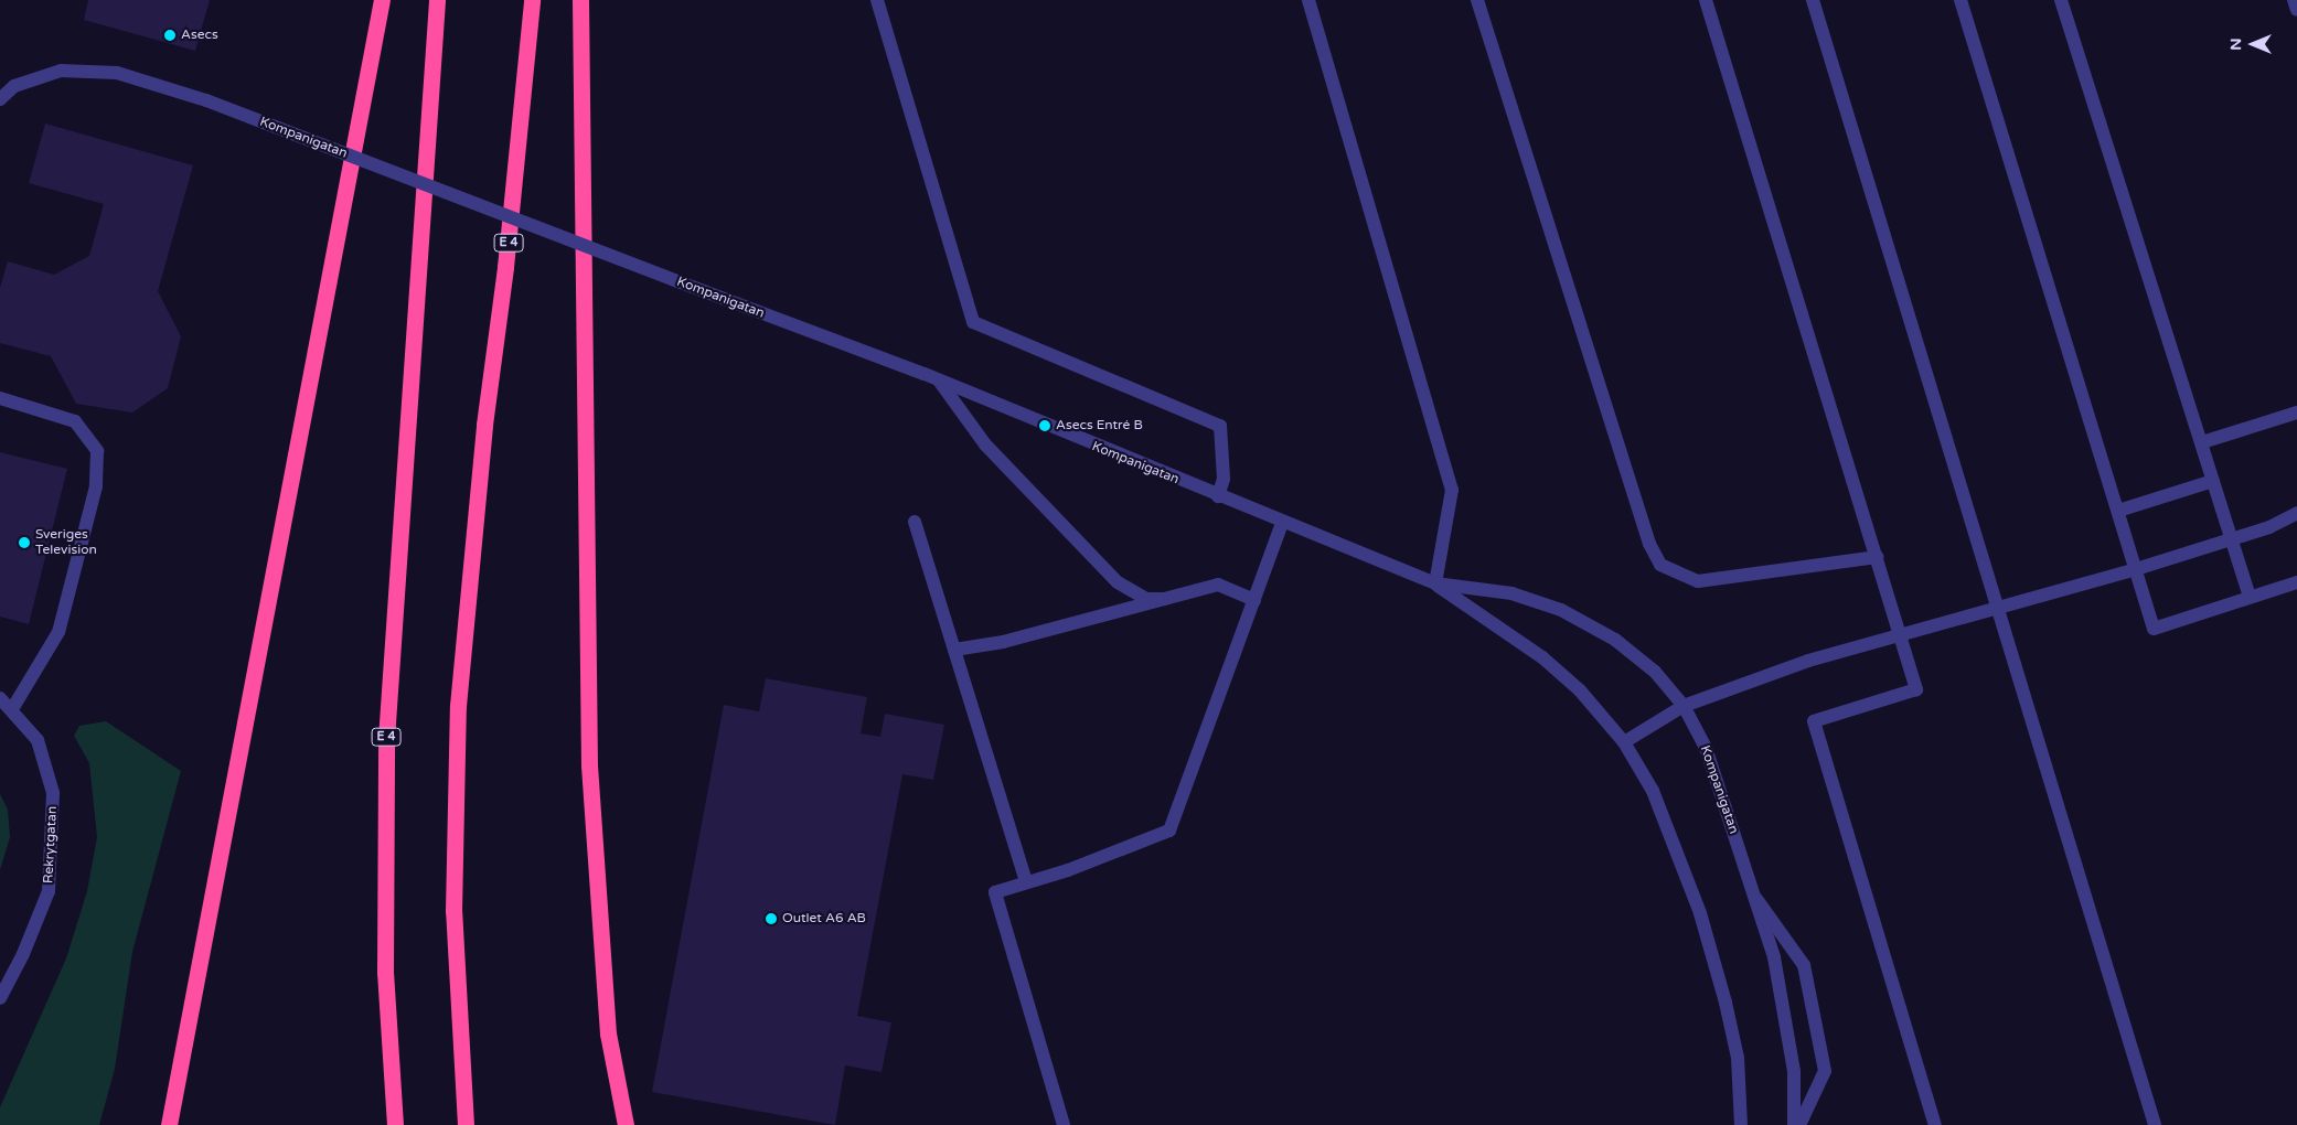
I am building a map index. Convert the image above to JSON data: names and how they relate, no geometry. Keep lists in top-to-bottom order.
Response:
{
  "streets": {
    "highway": ["E 4"],
    "street": ["Kompanigatan", "Rekrytgatan"]
  },
  "places": [
    "Asecs",
    "Asecs Entré B",
    "Sveriges Television",
    "Outlet A6 AB"
  ],
  "north": "left"
}
